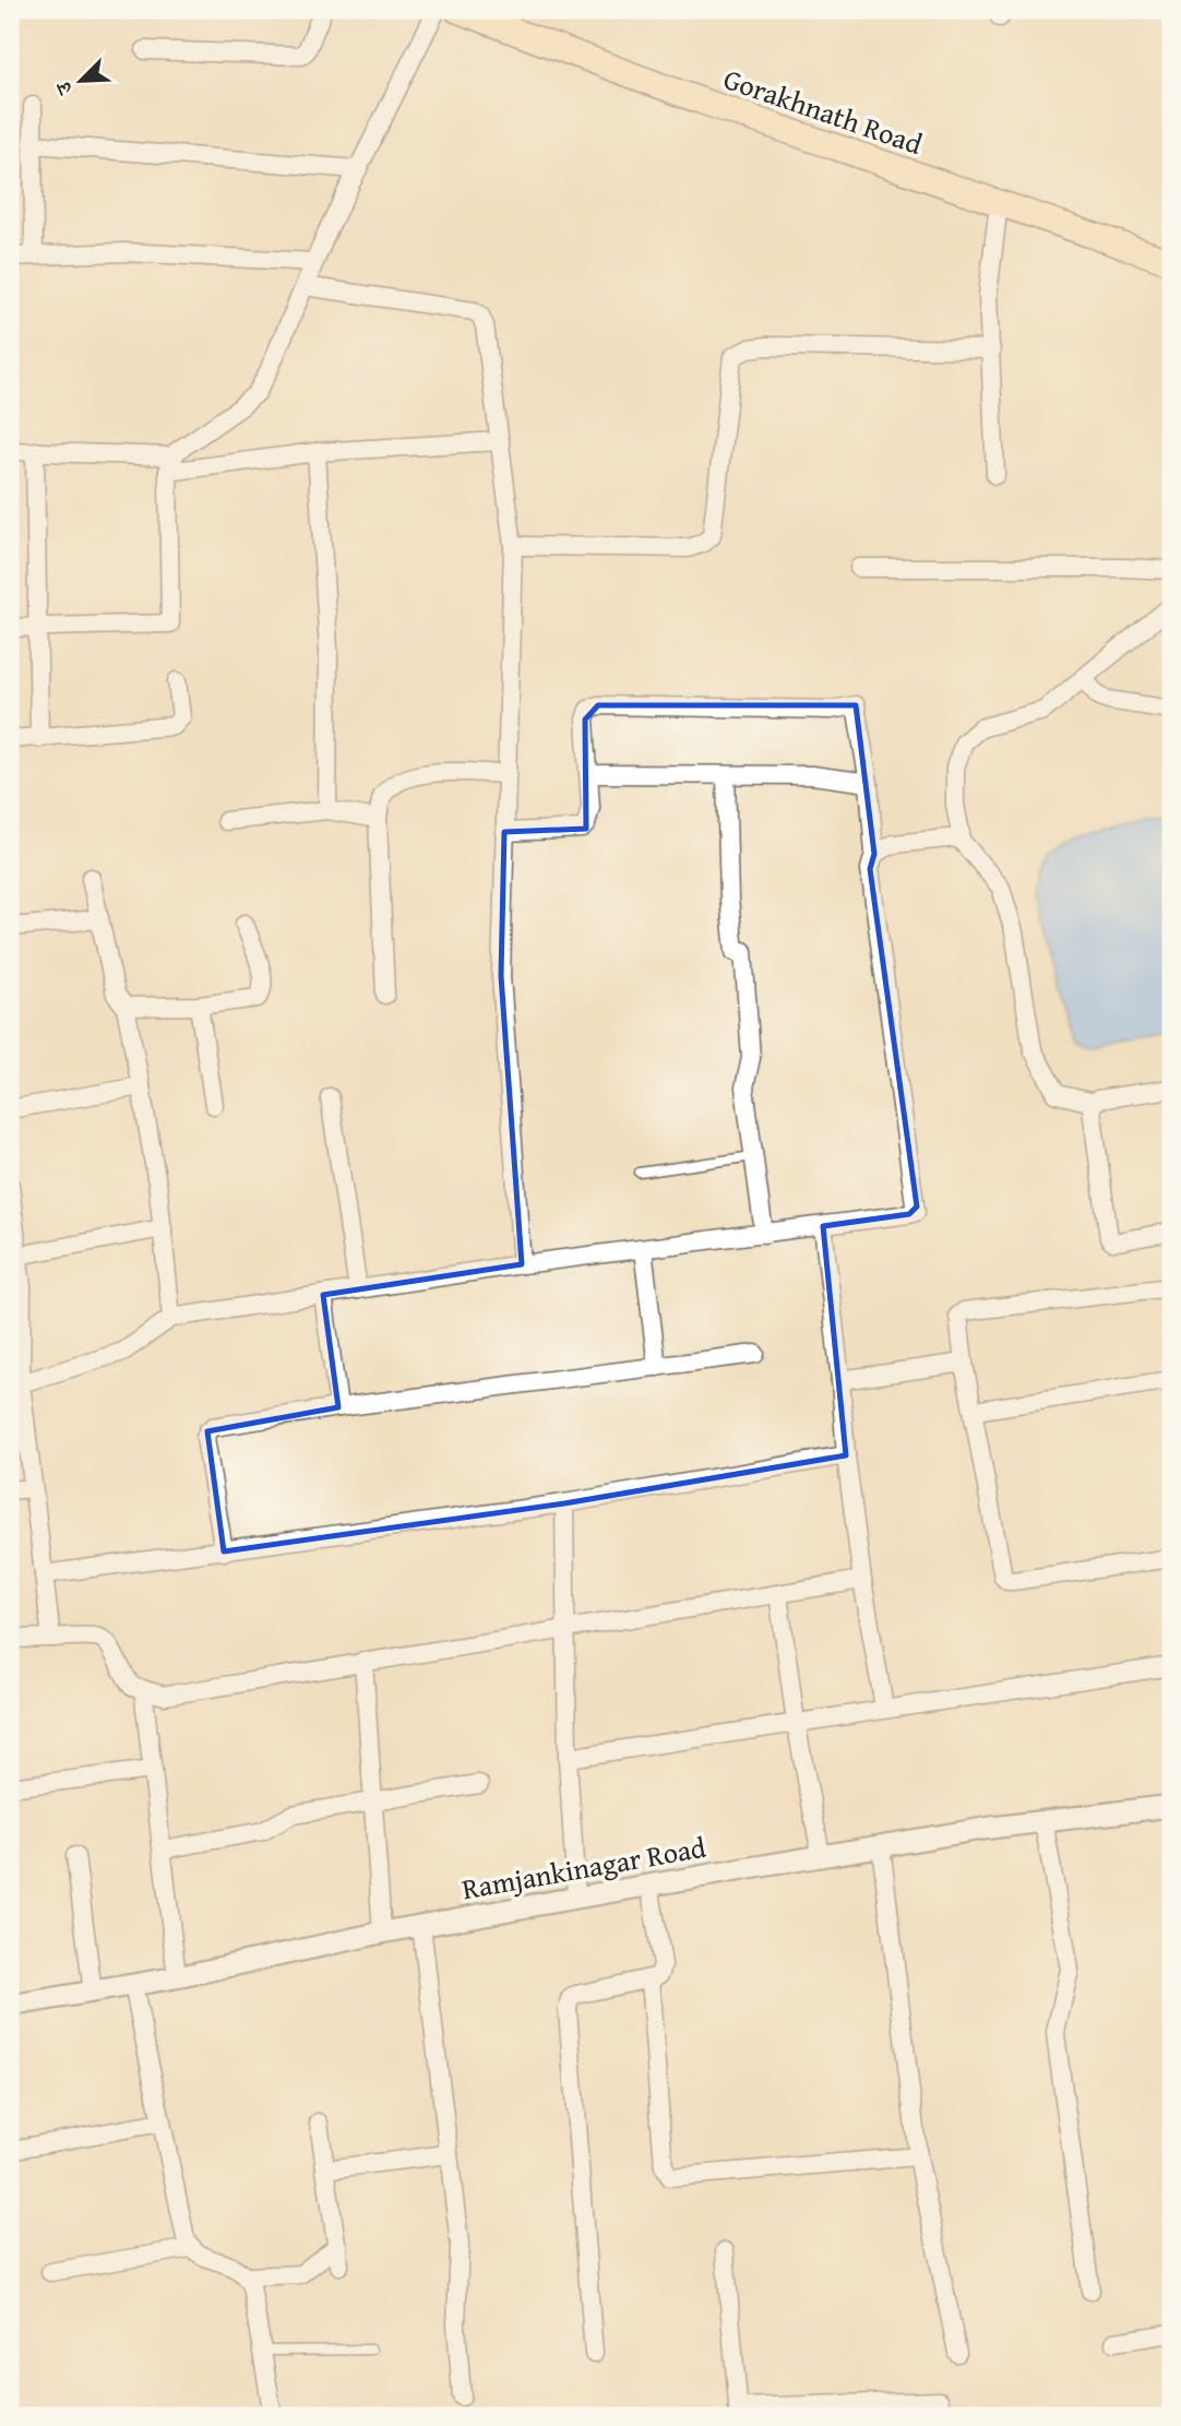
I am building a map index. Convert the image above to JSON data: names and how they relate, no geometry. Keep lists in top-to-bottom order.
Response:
{
  "streets": {
    "main road": ["Gorakhnath Road"],
    "street": ["Ramjankinagar Road"]
  },
  "north": "bottom left"
}
